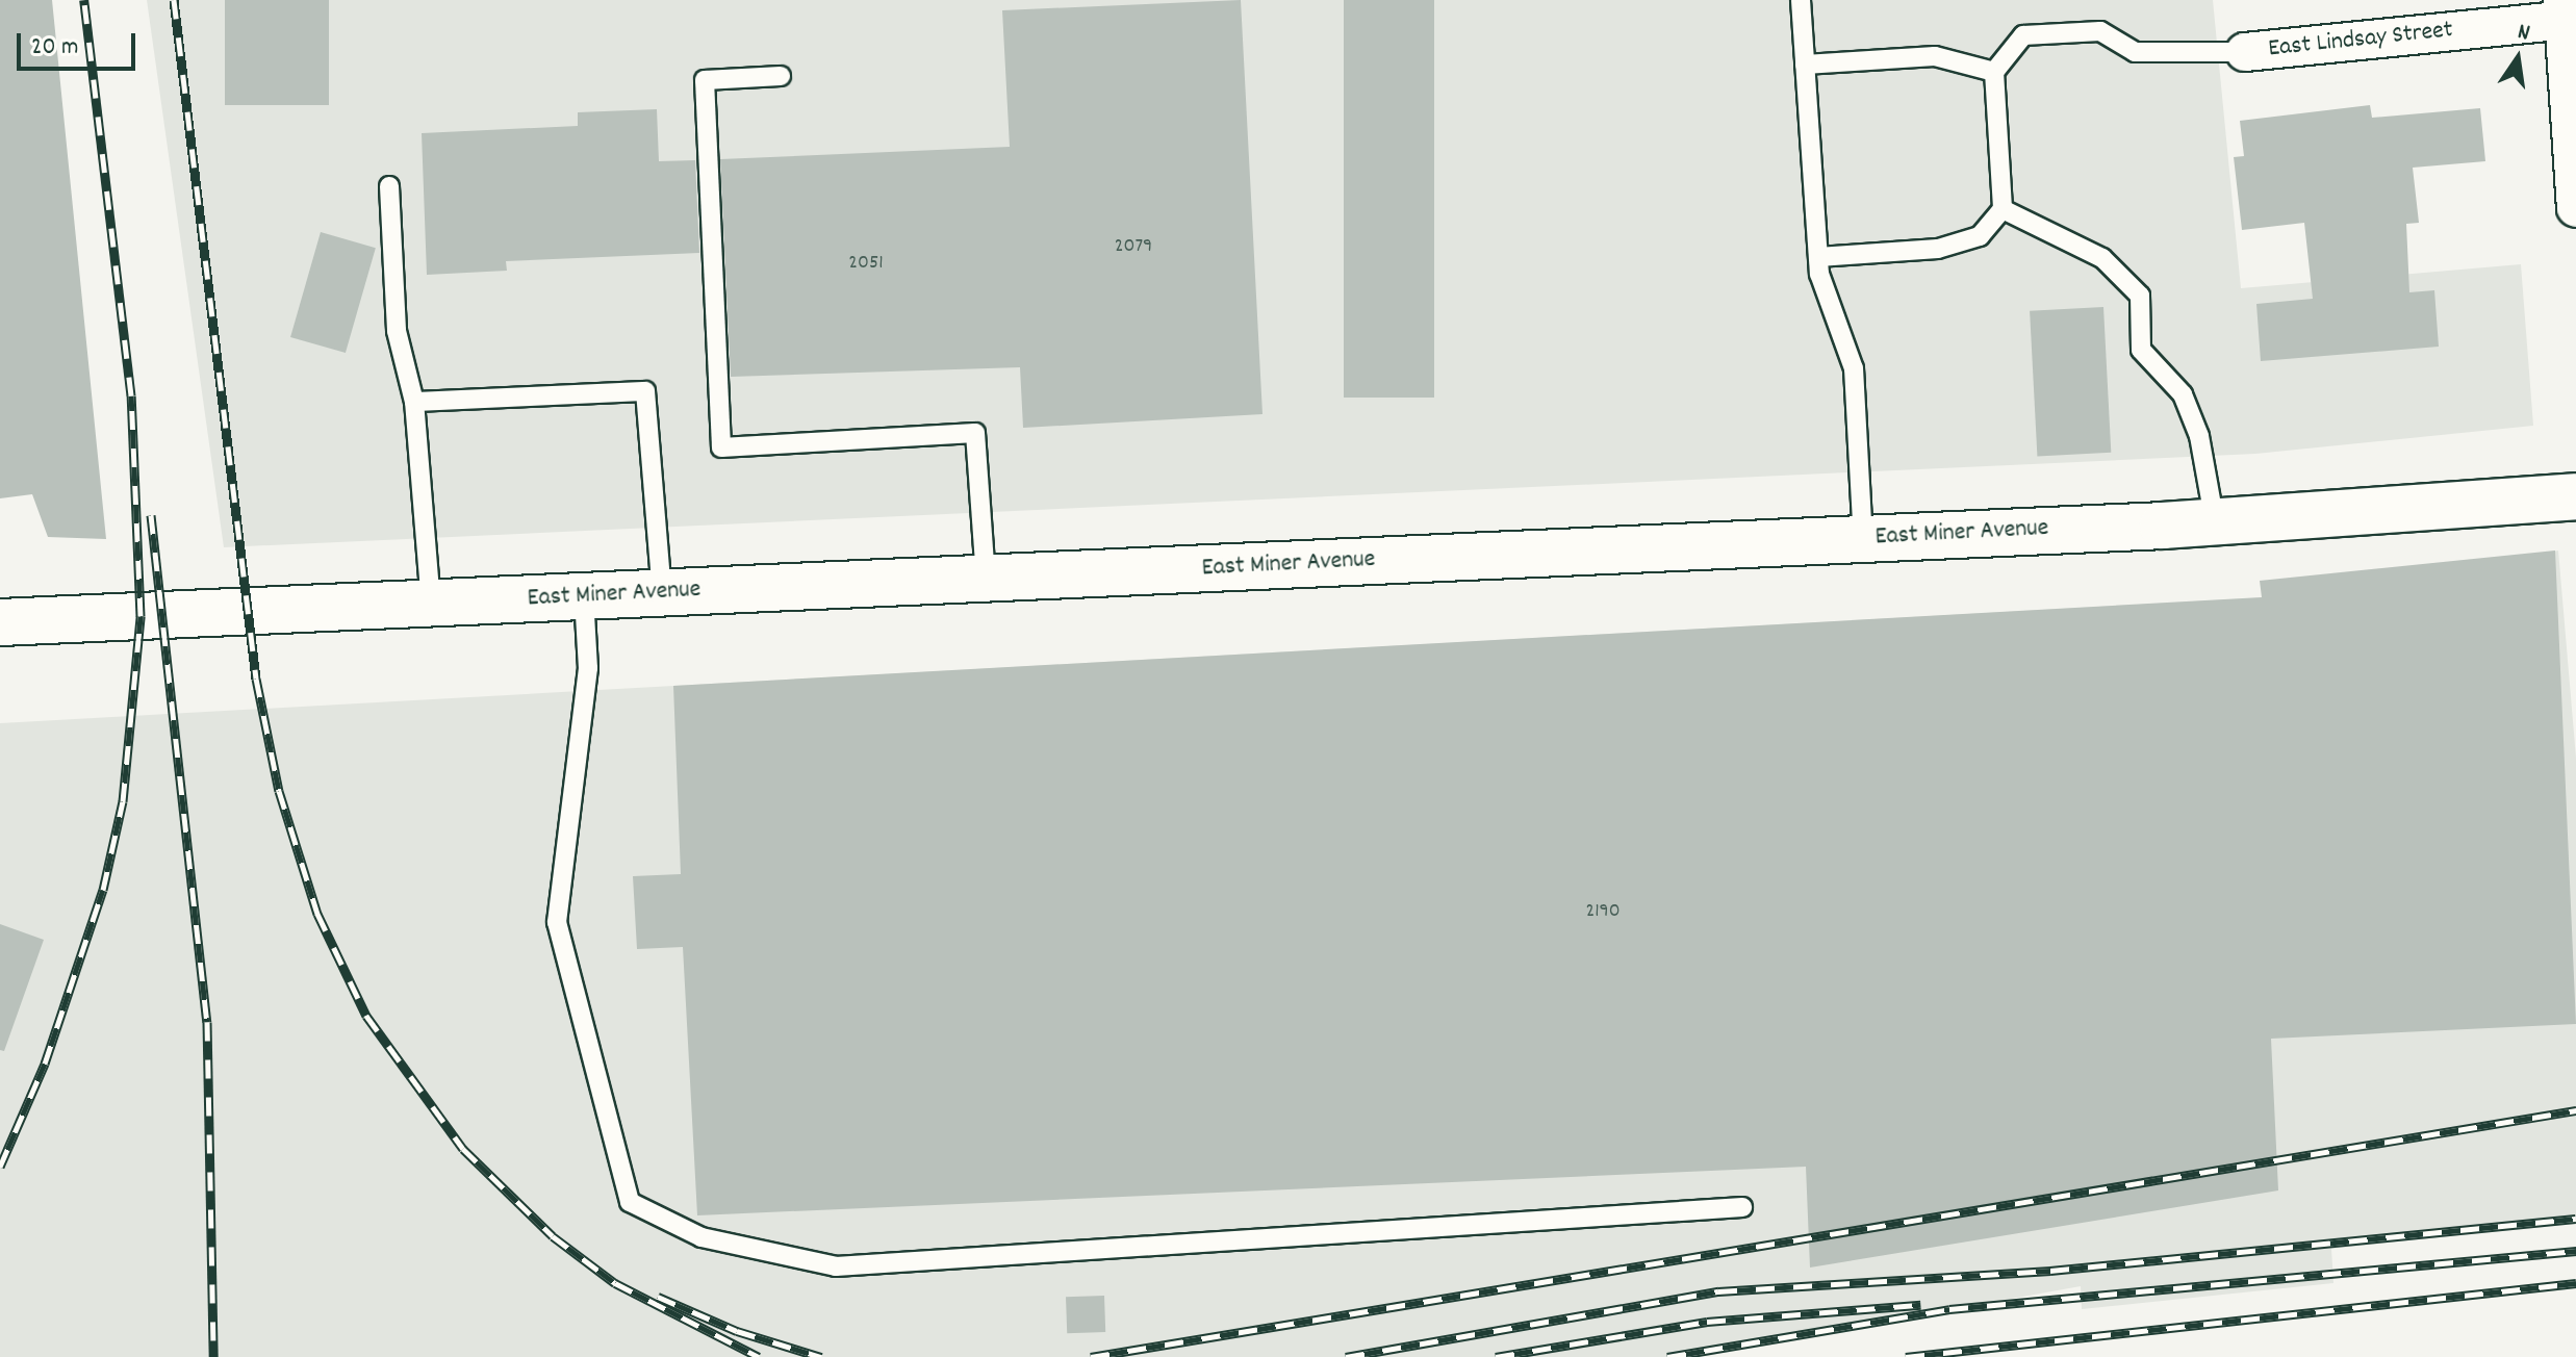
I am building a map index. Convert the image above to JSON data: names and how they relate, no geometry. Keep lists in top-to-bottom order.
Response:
{
  "streets": {
    "street": ["East Lindsay Street", "East Miner Avenue"]
  },
  "house_numbers": ["2079", "2051", "2190"],
  "scale_bar": "20 m",
  "north": "top"
}
